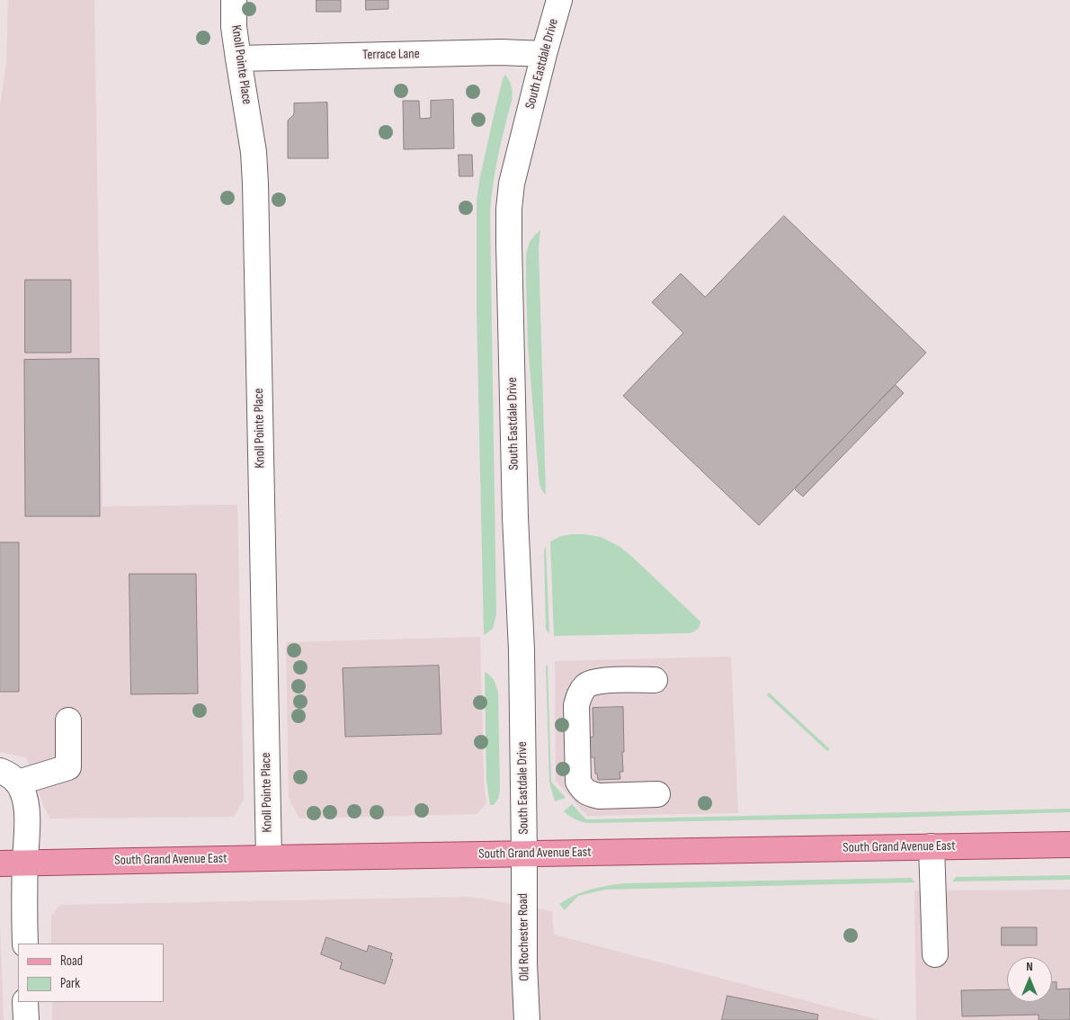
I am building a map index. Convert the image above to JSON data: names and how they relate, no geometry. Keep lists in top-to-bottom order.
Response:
{
  "streets": {
    "main road": ["South Grand Avenue East"],
    "street": [
      "Terrace Lane",
      "South Eastdale Drive",
      "Knoll Pointe Place",
      "Old Rochester Road"
    ]
  },
  "crossings": [
    ["Terrace Lane", "South Eastdale Drive"],
    ["Terrace Lane", "Knoll Pointe Place"],
    ["South Eastdale Drive", "South Grand Avenue East"],
    ["South Eastdale Drive", "Old Rochester Road"],
    ["Knoll Pointe Place", "South Grand Avenue East"],
    ["South Grand Avenue East", "Old Rochester Road"]
  ],
  "legend": ["Road", "Park"],
  "north": "top"
}
